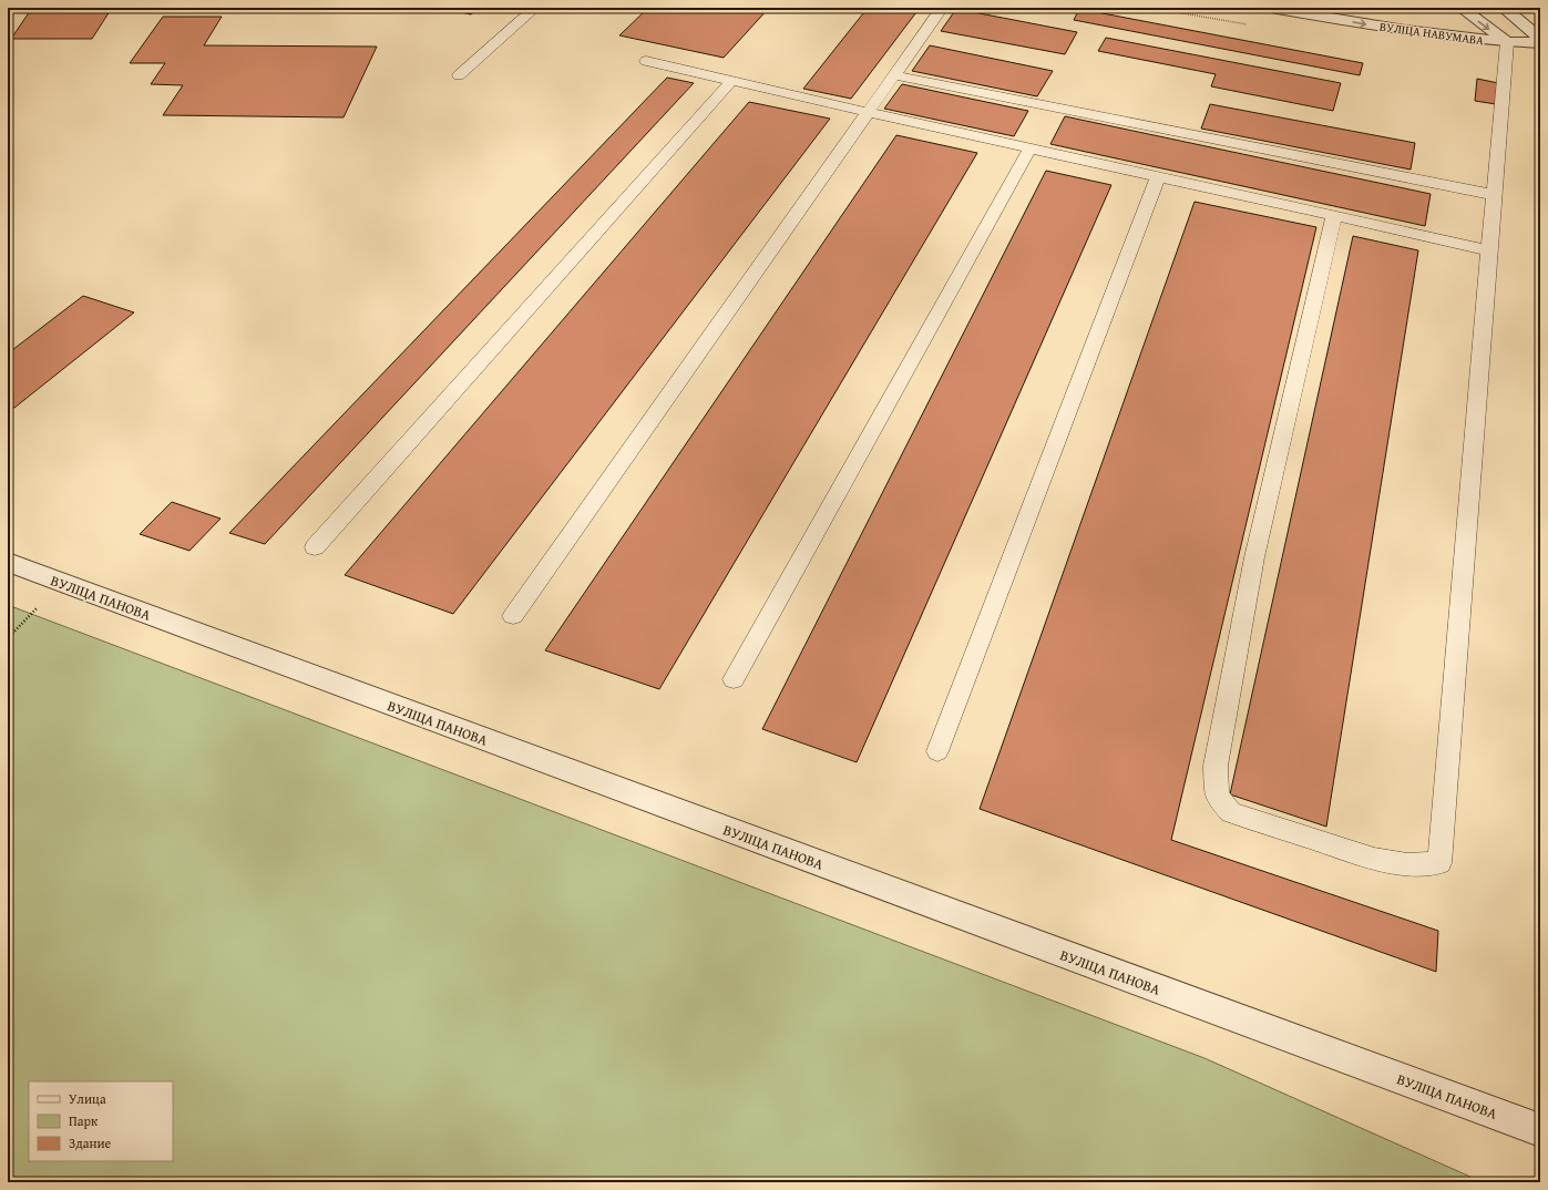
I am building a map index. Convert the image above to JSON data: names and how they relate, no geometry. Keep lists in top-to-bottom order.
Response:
{
  "streets": {
    "street": ["ВУЛІЦА НАВУМАВА", "ВУЛІЦА ПАНОВА"]
  },
  "one_way": ["ВУЛІЦА НАВУМАВА"],
  "legend": ["Улица", "Парк", "Здание"]
}
